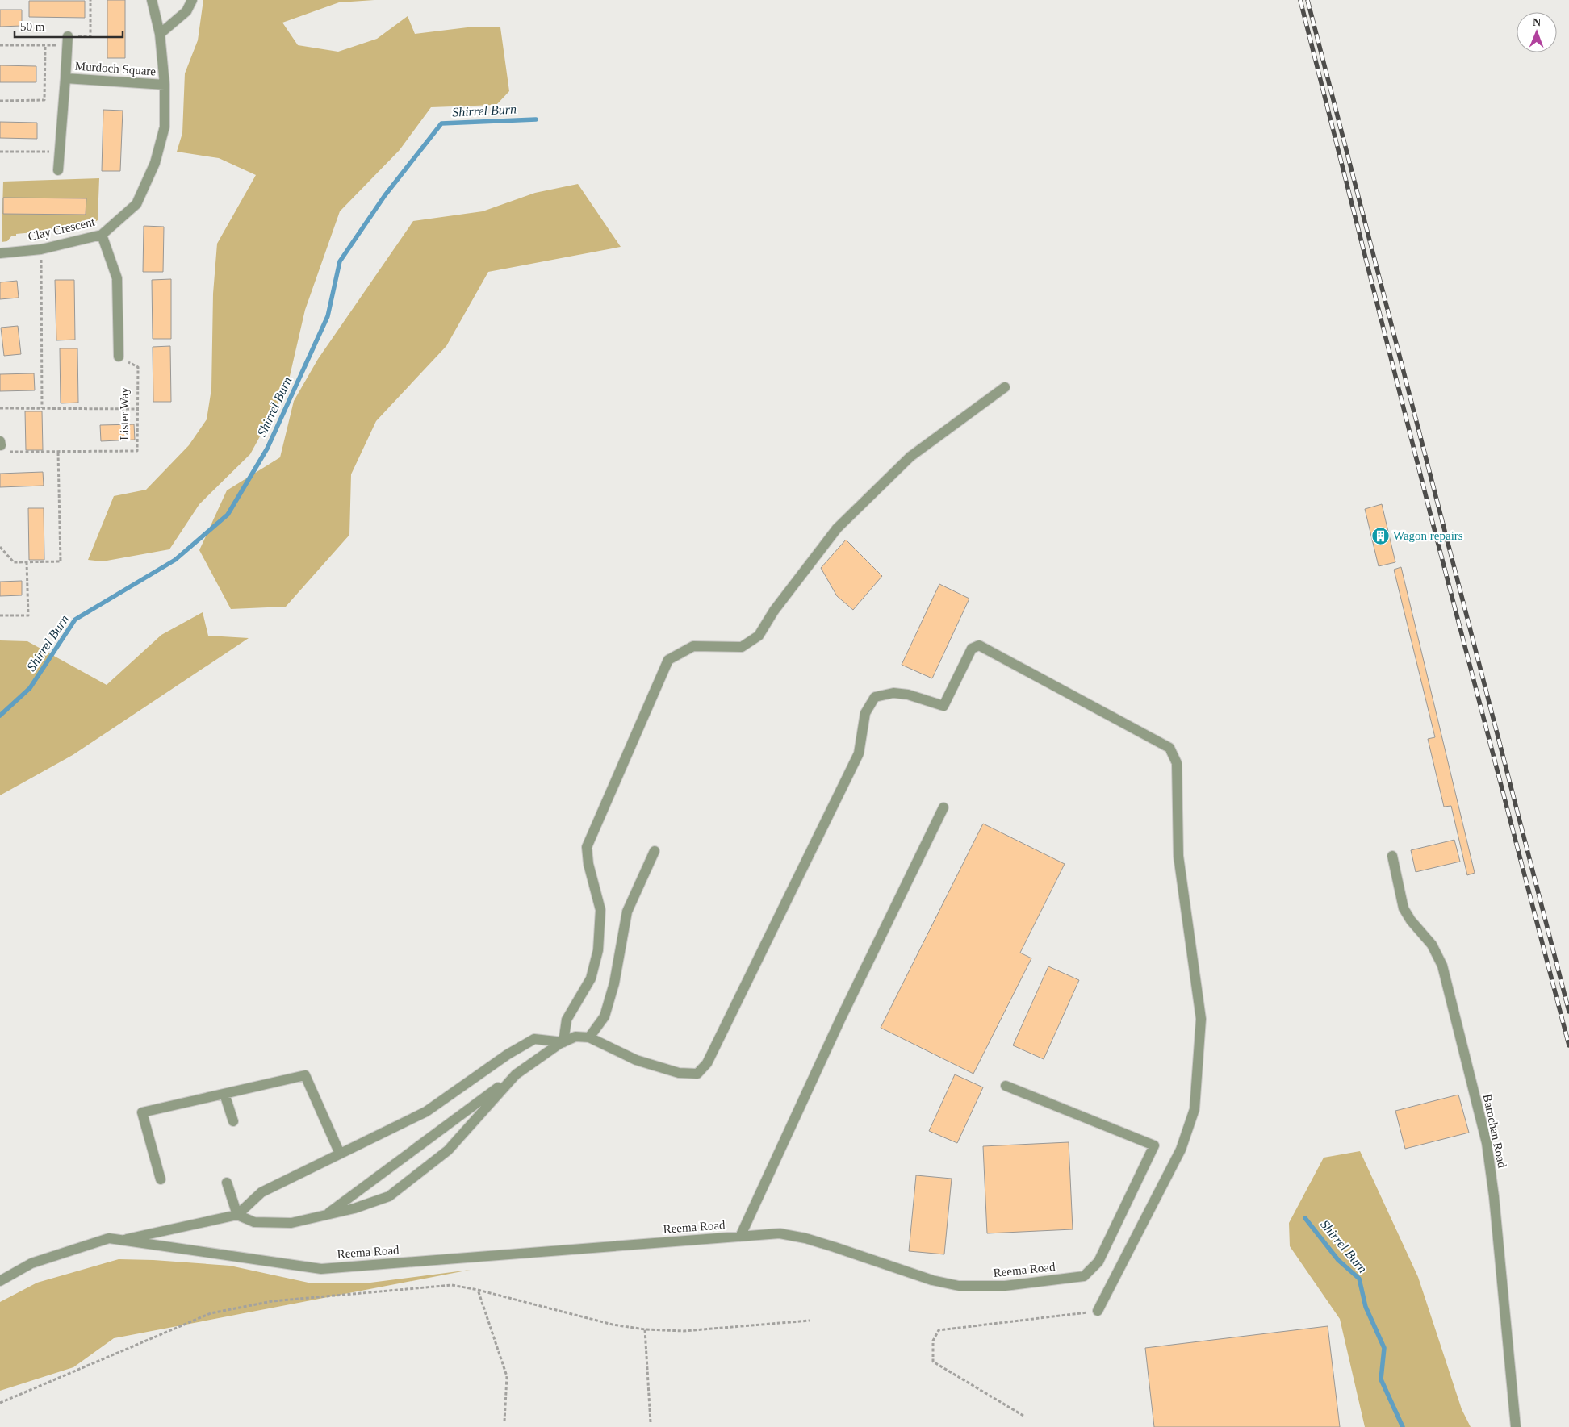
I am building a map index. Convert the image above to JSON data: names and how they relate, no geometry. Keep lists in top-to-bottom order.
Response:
{
  "streets": {
    "street": [
      "Murdoch Square",
      "Clay Crescent",
      "Barochan Road",
      "Reema Road"
    ],
    "path": ["Lister Way"]
  },
  "crossings": [
    ["Murdoch Square", "Clay Crescent"]
  ],
  "water": ["Shirrel Burn"],
  "places": {
    "building": ["Wagon repairs"]
  },
  "scale_bar": "50 m",
  "north": "top"
}
